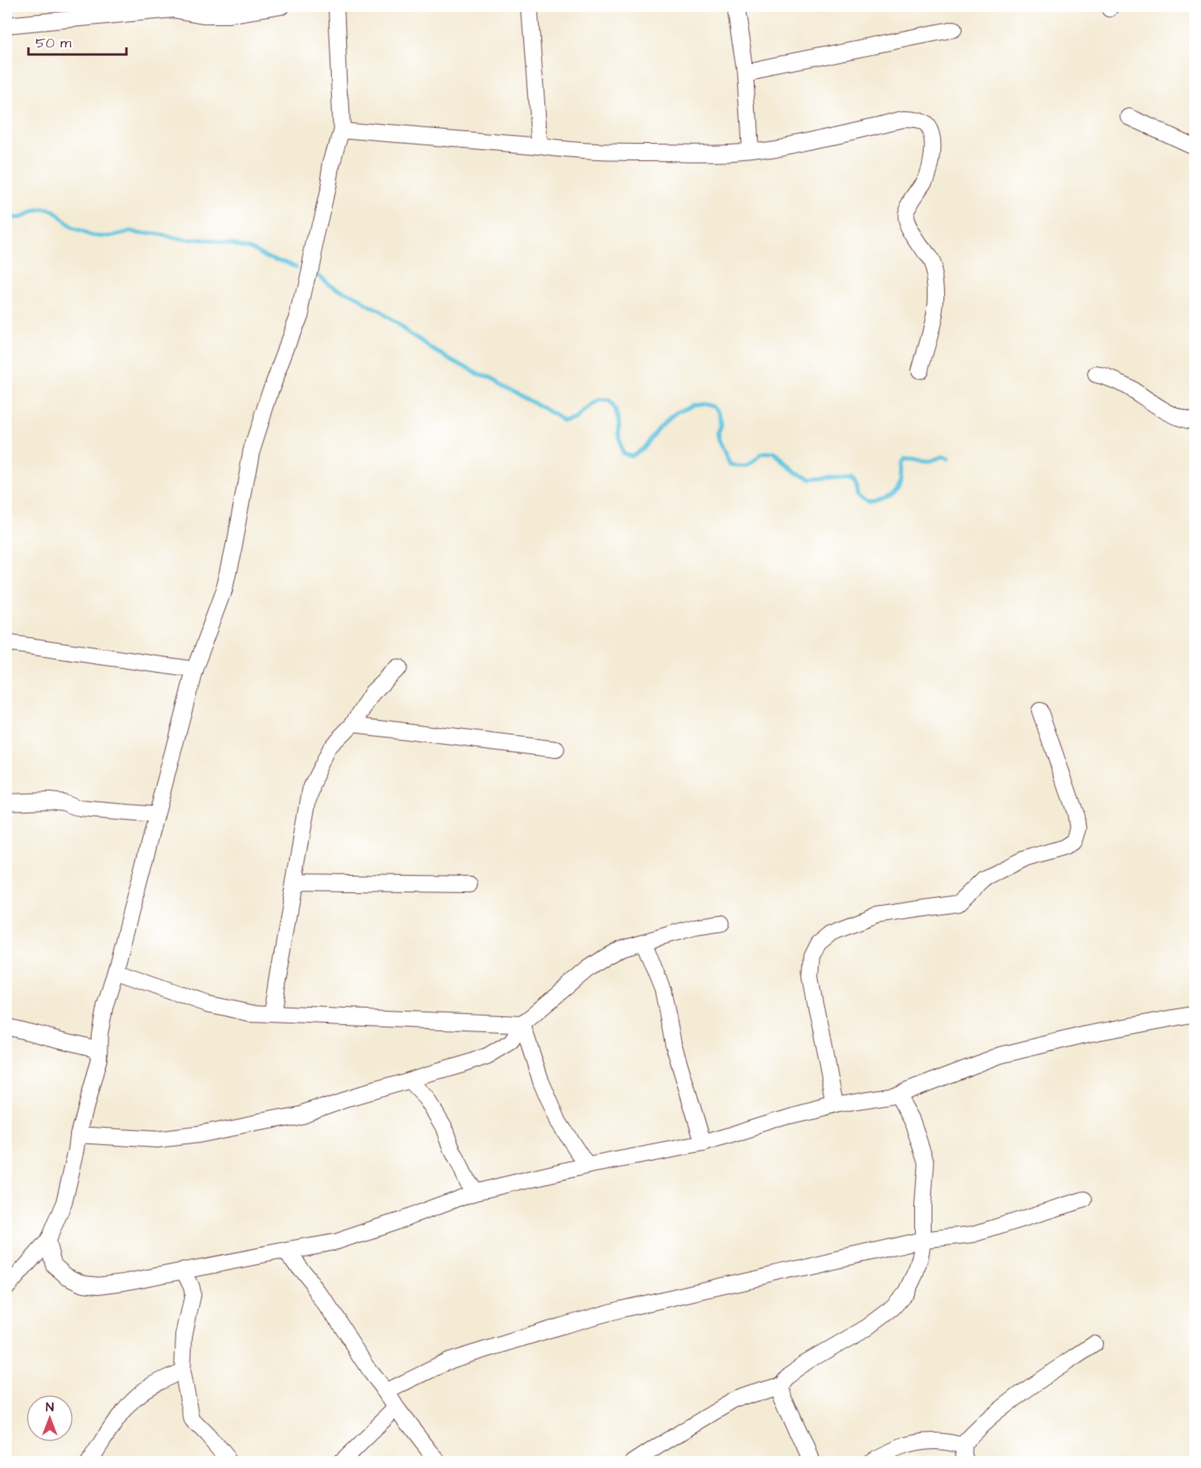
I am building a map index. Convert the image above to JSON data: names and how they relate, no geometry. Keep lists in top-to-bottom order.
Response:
{
  "scale_bar": "50 m",
  "north": "top"
}
